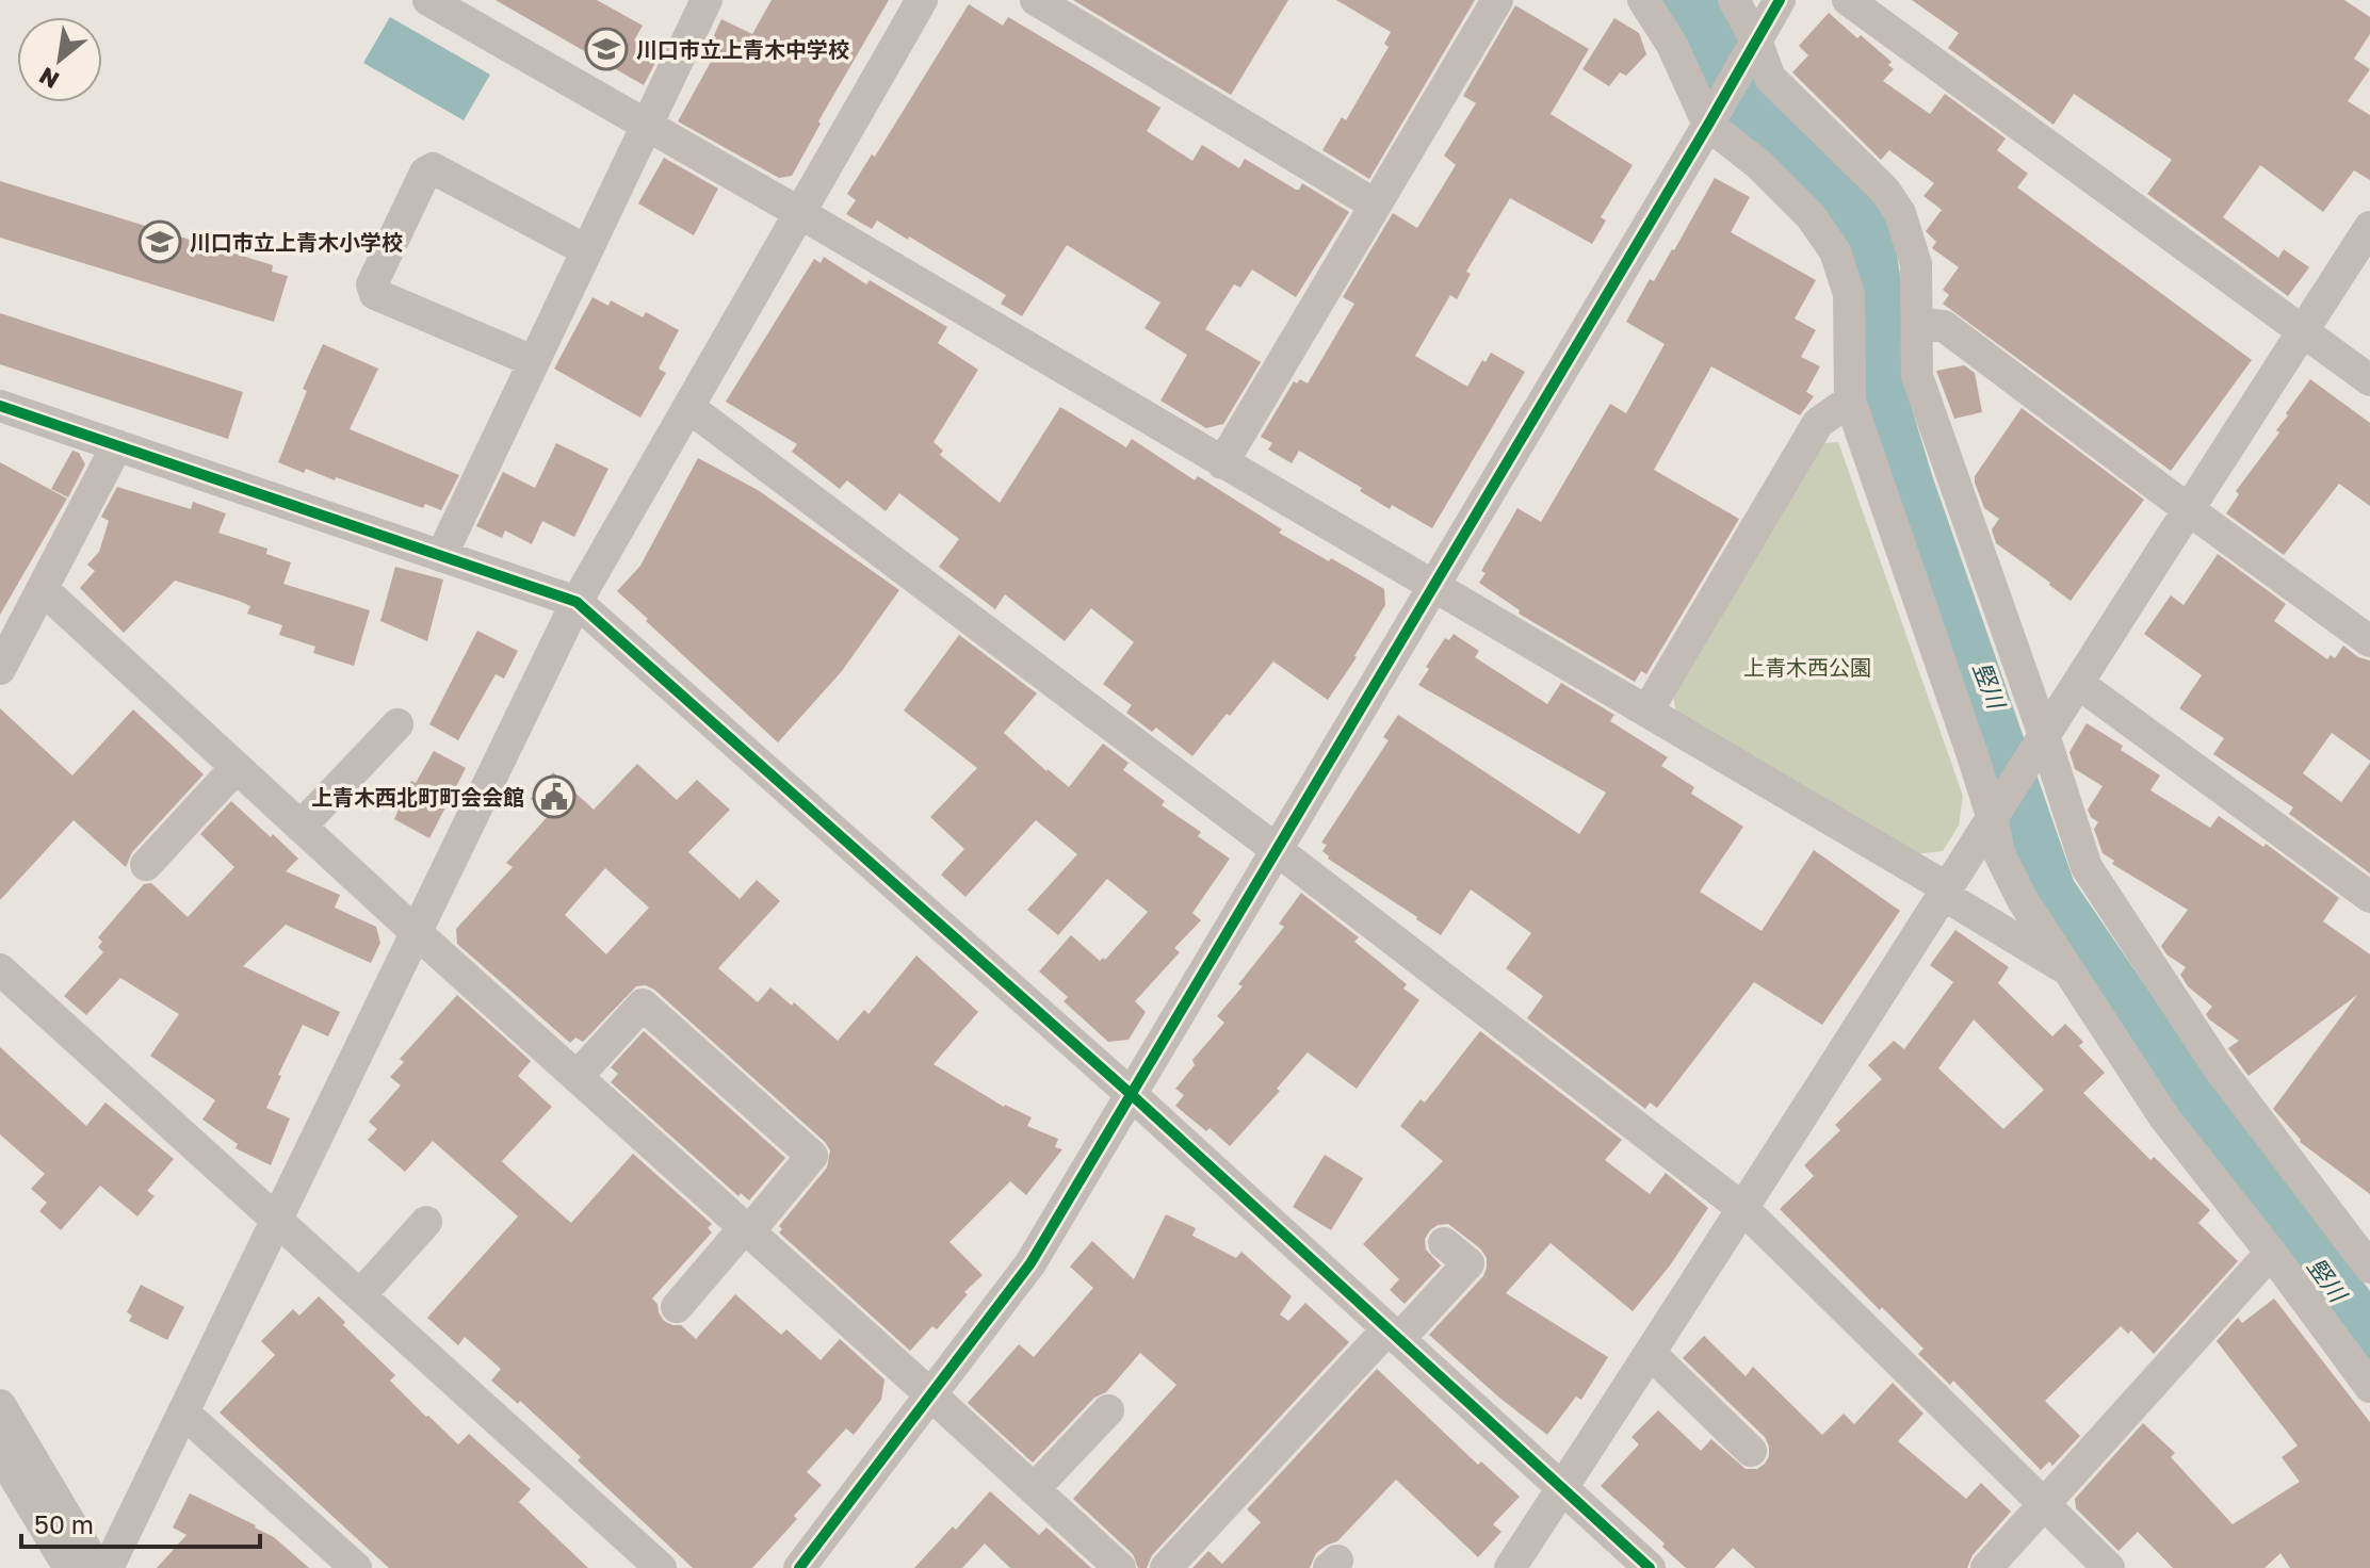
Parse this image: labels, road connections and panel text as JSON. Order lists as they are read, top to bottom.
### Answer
{
  "water": ["竪川"],
  "parks": ["上青木西公園"],
  "places": {
    "school or university": ["川口市立上青木中学校", "川口市立上青木小学校"],
    "public building": ["上青木西北町町会会館"]
  },
  "scale_bar": "50 m",
  "north": "bottom left"
}
